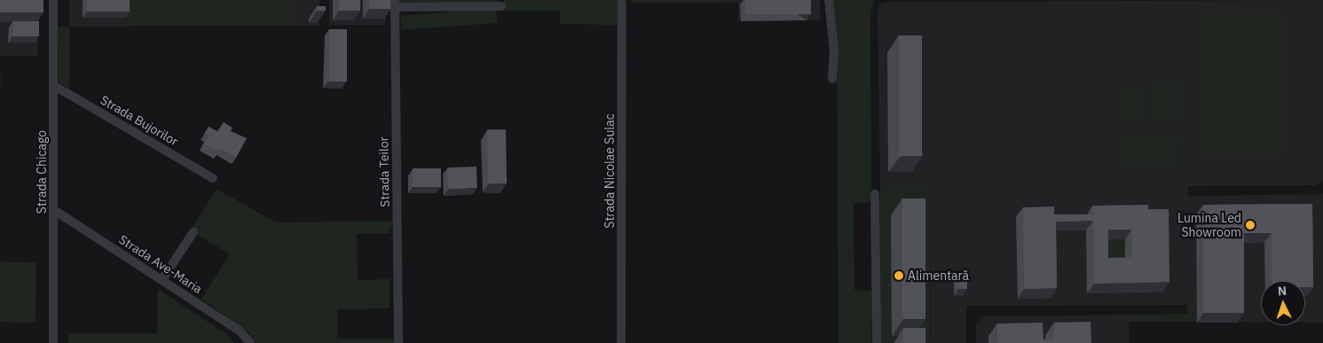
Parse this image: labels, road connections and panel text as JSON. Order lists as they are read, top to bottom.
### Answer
{
  "streets": {
    "street": [
      "Strada Bujorilor",
      "Strada Nicolae Sulac",
      "Strada Chicago",
      "Strada Teilor",
      "Strada Ave-Maria"
    ]
  },
  "crossings": [
    ["Strada Bujorilor", "Strada Chicago"],
    ["Strada Chicago", "Strada Ave-Maria"]
  ],
  "places": ["Lumina Led Showroom", "Alimentară"],
  "north": "top"
}
